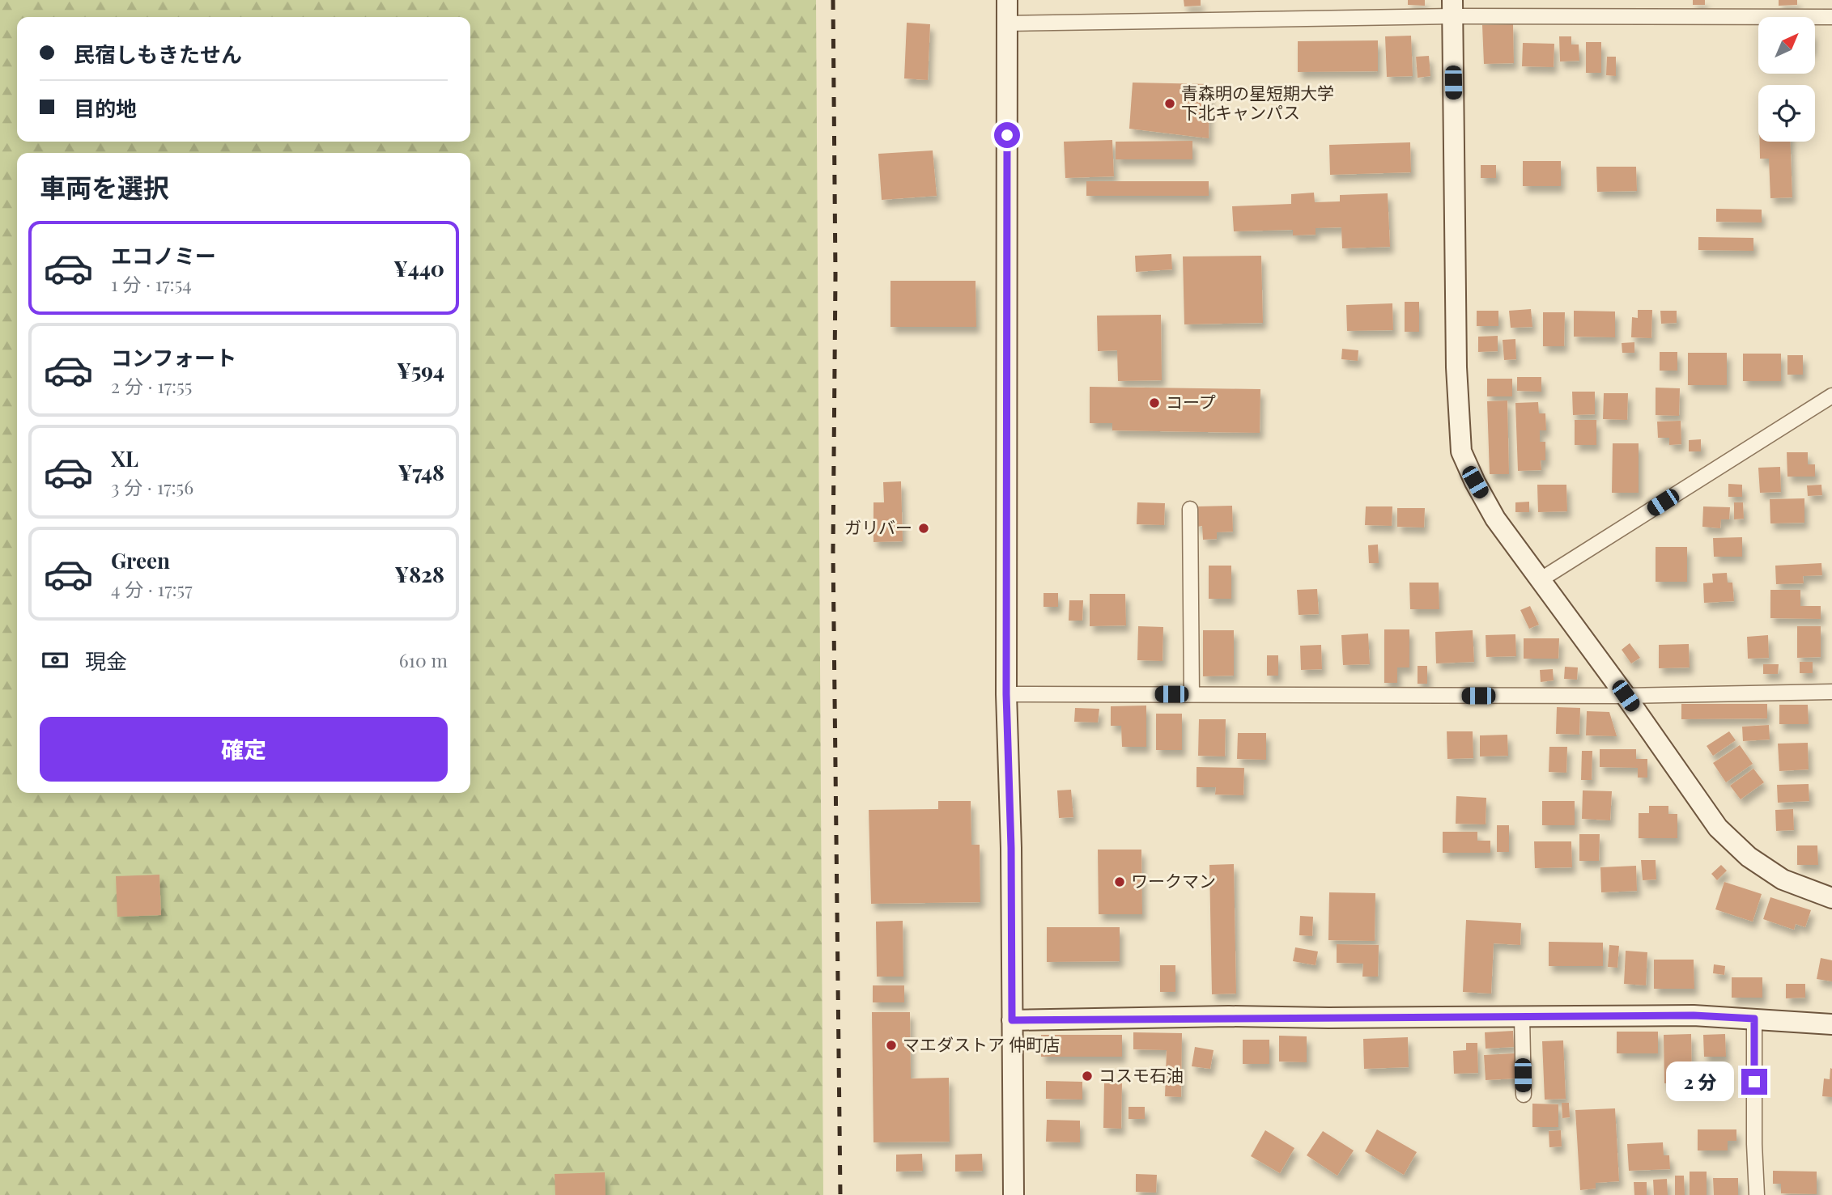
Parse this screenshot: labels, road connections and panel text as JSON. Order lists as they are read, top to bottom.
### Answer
{
  "places": [
    "青森明の星短期大学 下北キャンパス",
    "コープ",
    "ガリバー",
    "ワークマン",
    "マエダストア 仲町店",
    "コスモ石油"
  ],
  "north": "top right",
  "page": {
    "banner": ["民宿しもきたせん", "目的地"],
    "heading": "車両を選択",
    "list": [
      {
        "name": "エコノミー",
        "note": "1 分 · 17:54",
        "value": "¥440"
      },
      {
        "name": "コンフォート",
        "note": "2 分 · 17:55",
        "value": "¥594"
      },
      {
        "name": "XL",
        "note": "3 分 · 17:56",
        "value": "¥748"
      },
      {
        "name": "Green",
        "note": "4 分 · 17:57",
        "value": "¥828"
      }
    ],
    "pay": ["現金", "610 m"],
    "buttons": "確定",
    "bubble": "2 分"
  }
}
